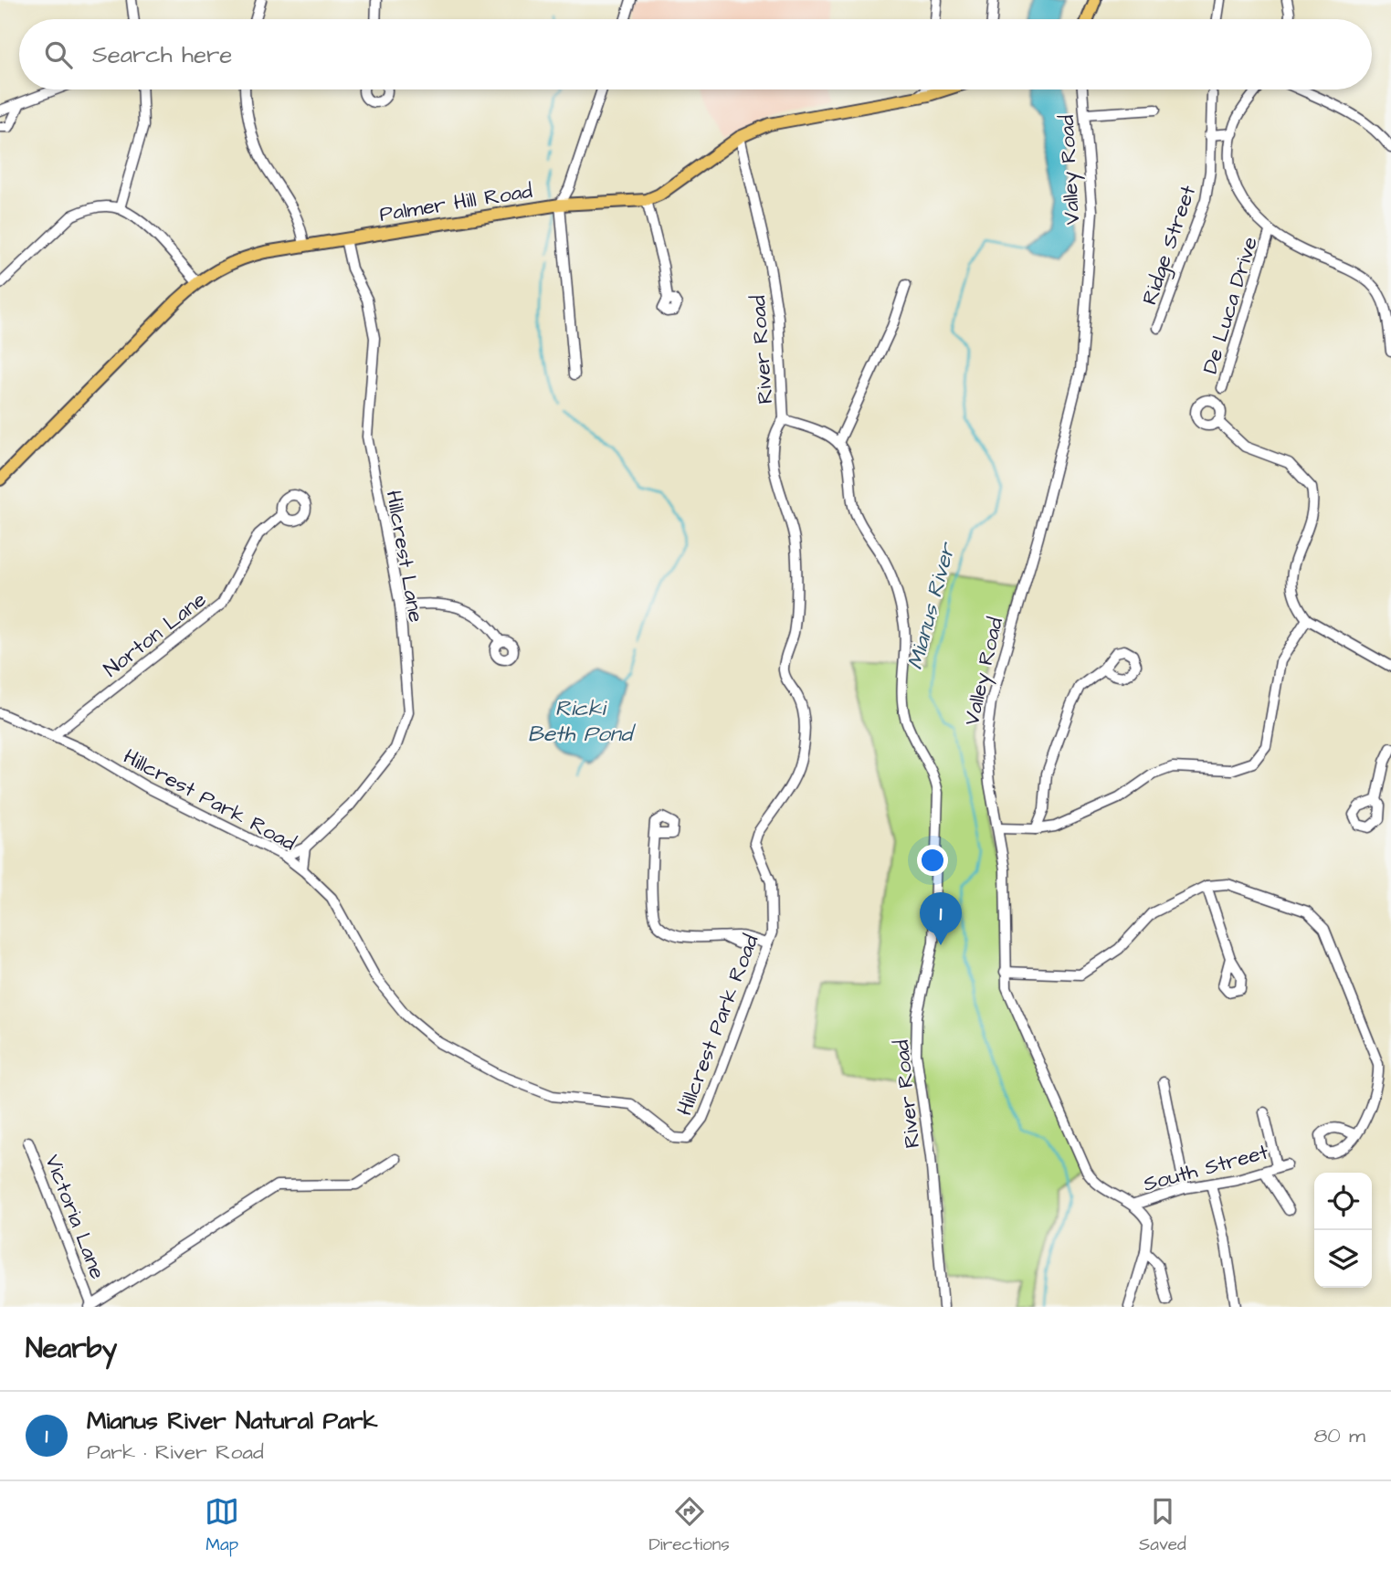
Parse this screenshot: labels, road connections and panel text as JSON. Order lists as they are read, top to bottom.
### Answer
{
  "streets": {
    "main road": ["Palmer Hill Road"],
    "street": [
      "Valley Road",
      "Ridge Street",
      "De Luca Drive",
      "River Road",
      "Hillcrest Lane",
      "Norton Lane",
      "Hillcrest Park Road",
      "South Street",
      "Victoria Lane"
    ]
  },
  "crossings": [
    ["Valley Road", "South Street"],
    ["Palmer Hill Road", "River Road"],
    ["Palmer Hill Road", "Hillcrest Lane"],
    ["River Road", "Hillcrest Park Road"],
    ["Hillcrest Lane", "Hillcrest Park Road"],
    ["Norton Lane", "Hillcrest Park Road"]
  ],
  "water": ["Mianus River", "Ricki Beth Pond"],
  "page": {
    "search": "Search here",
    "pins": "1",
    "heading": "Nearby",
    "list": [
      {
        "mark": "1",
        "name": "Mianus River Natural Park",
        "note": "Park · River Road",
        "value": "80 m"
      }
    ],
    "nav": ["Map", "Directions", "Saved"]
  }
}
